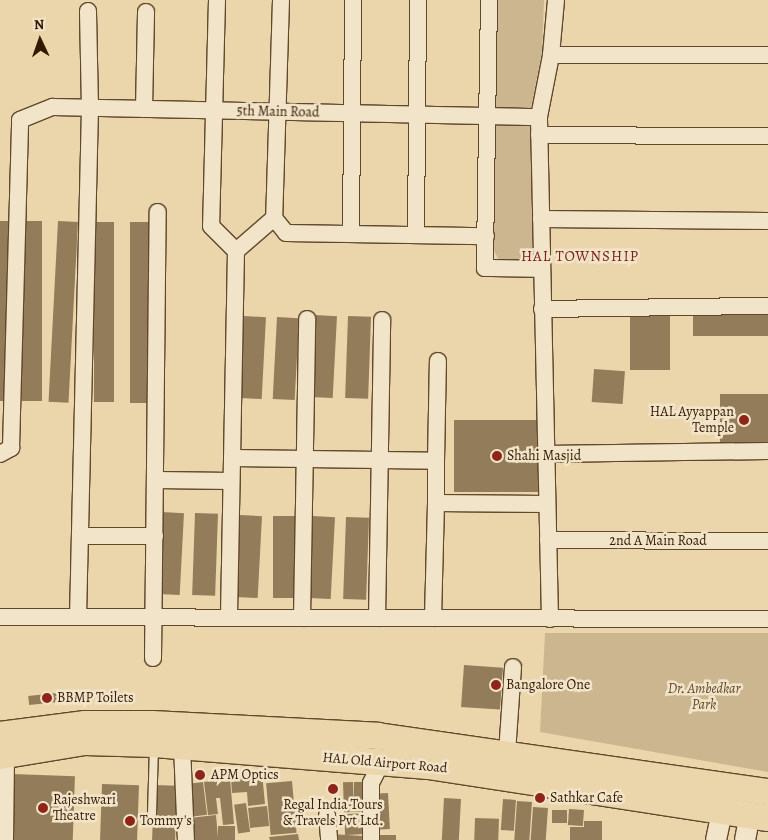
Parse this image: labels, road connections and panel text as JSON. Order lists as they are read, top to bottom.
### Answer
{
  "streets": {
    "main road": ["HAL Old Airport Road"],
    "street": ["5th Main Road", "2nd A Main Road"]
  },
  "districts": ["HAL TOWNSHIP"],
  "parks": ["Dr. Ambedkar Park"],
  "places": [
    "HAL Ayyappan Temple",
    "Shahi Masjid",
    "Bangalore One",
    "BBMP Toilets",
    "APM Optics",
    "Regal India Tours & Travels Pvt Ltd.",
    "Sathkar Cafe",
    "Rajeshwari Theatre",
    "Tommy's"
  ],
  "north": "top"
}
